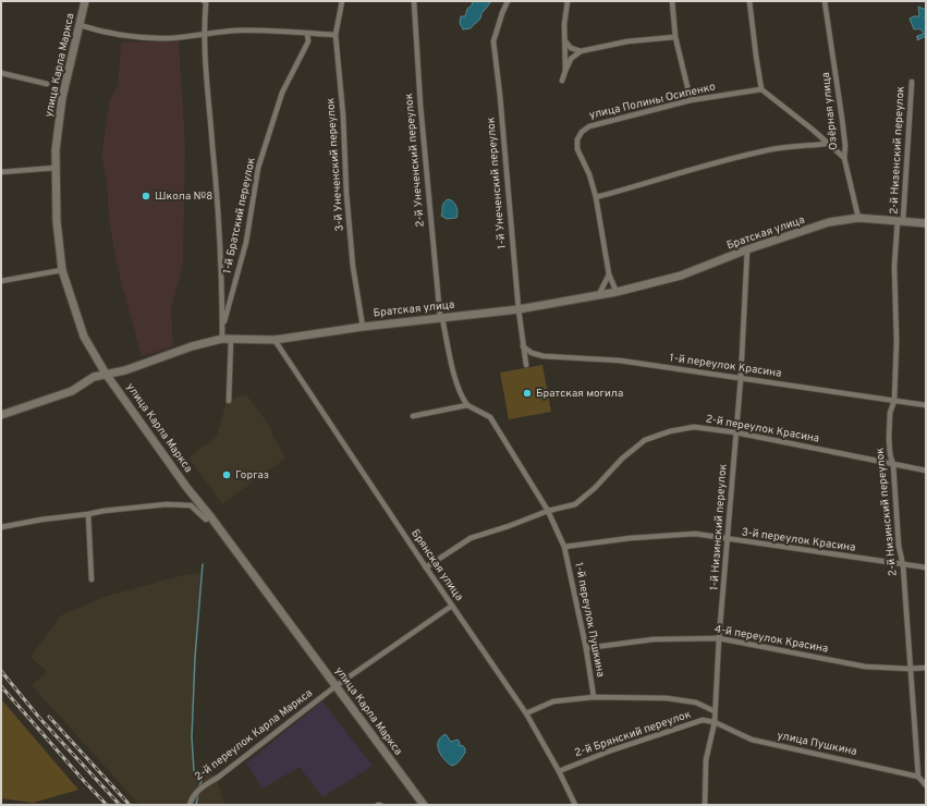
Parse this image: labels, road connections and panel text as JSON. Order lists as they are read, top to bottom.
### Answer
{
  "streets": {
    "street": [
      "улица Карла Маркса",
      "улица Полины Осипенко",
      "Озёрная улица",
      "2-й Низенский переулок",
      "2-й Унеченский переулок",
      "3-й Унеченский переулок",
      "1-й Унеченский переулок",
      "1-й Братский переулок",
      "Братская улица",
      "1-й переулок Красина",
      "2-й переулок Красина",
      "2-й Низинский переулок",
      "1-й Низинский переулок",
      "3-й переулок Красина",
      "Брянская улица",
      "1-й переулок Пушкина",
      "4-й переулок Красина",
      "2-й Брянский переулок",
      "2-й переулок Карла Маркса",
      "улица Пушкина"
    ]
  },
  "crossings": [
    ["улица Карла Маркса", "Братская улица"],
    ["улица Карла Маркса", "2-й переулок Карла Маркса"],
    ["Озёрная улица", "Братская улица"],
    ["2-й Низенский переулок", "Братская улица"],
    ["2-й Низенский переулок", "2-й Низинский переулок"],
    ["2-й Унеченский переулок", "Братская улица"],
    ["2-й Унеченский переулок", "1-й переулок Пушкина"],
    ["3-й Унеченский переулок", "Братская улица"],
    ["1-й Унеченский переулок", "Братская улица"],
    ["1-й Унеченский переулок", "1-й переулок Красина"],
    ["1-й Братский переулок", "Братская улица"],
    ["Братская улица", "2-й Низинский переулок"],
    ["Братская улица", "1-й Низинский переулок"],
    ["Братская улица", "Брянская улица"],
    ["1-й переулок Красина", "2-й Низинский переулок"],
    ["1-й переулок Красина", "1-й Низинский переулок"],
    ["2-й переулок Красина", "2-й Низинский переулок"],
    ["2-й переулок Красина", "1-й Низинский переулок"],
    ["2-й переулок Красина", "Брянская улица"],
    ["2-й переулок Красина", "1-й переулок Пушкина"],
    ["2-й Низинский переулок", "3-й переулок Красина"],
    ["2-й Низинский переулок", "4-й переулок Красина"],
    ["2-й Низинский переулок", "улица Пушкина"],
    ["1-й Низинский переулок", "3-й переулок Красина"],
    ["1-й Низинский переулок", "4-й переулок Красина"],
    ["1-й Низинский переулок", "2-й Брянский переулок"],
    ["1-й Низинский переулок", "улица Пушкина"],
    ["3-й переулок Красина", "1-й переулок Пушкина"],
    ["Брянская улица", "2-й Брянский переулок"],
    ["Брянская улица", "2-й переулок Карла Маркса"],
    ["1-й переулок Пушкина", "4-й переулок Красина"],
    ["2-й Брянский переулок", "улица Пушкина"]
  ],
  "places": ["Школа №8", "Братская могила", "Горгаз"]
}
